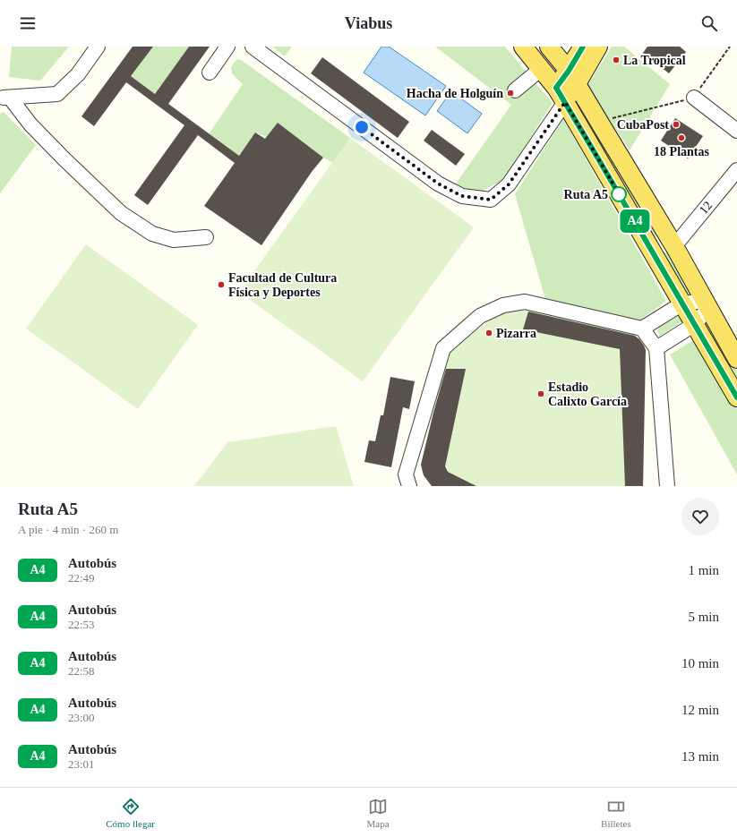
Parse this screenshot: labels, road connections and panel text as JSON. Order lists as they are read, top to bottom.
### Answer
{
  "streets": {
    "street": ["12"]
  },
  "places": [
    "La Tropical",
    "Hacha de Holguín",
    "CubaPost",
    "18 Plantas",
    "Ruta A5",
    "Facultad de Cultura Física y Deportes",
    "Pizarra",
    "Estadio Calixto García"
  ],
  "lines": ["bus line A4"],
  "page": {
    "header": "Viabus",
    "on_map": "A4",
    "heading": ["Ruta A5", "A pie · 4 min · 260 m"],
    "list": [
      {
        "mark": "A4",
        "name": "Autobús",
        "note": "22:49",
        "value": "1 min"
      },
      {
        "mark": "A4",
        "name": "Autobús",
        "note": "22:53",
        "value": "5 min"
      },
      {
        "mark": "A4",
        "name": "Autobús",
        "note": "22:58",
        "value": "10 min"
      },
      {
        "mark": "A4",
        "name": "Autobús",
        "note": "23:00",
        "value": "12 min"
      },
      {
        "mark": "A4",
        "name": "Autobús",
        "note": "23:01",
        "value": "13 min"
      }
    ],
    "tabs": ["Cómo llegar", "Mapa", "Billetes"]
  }
}
